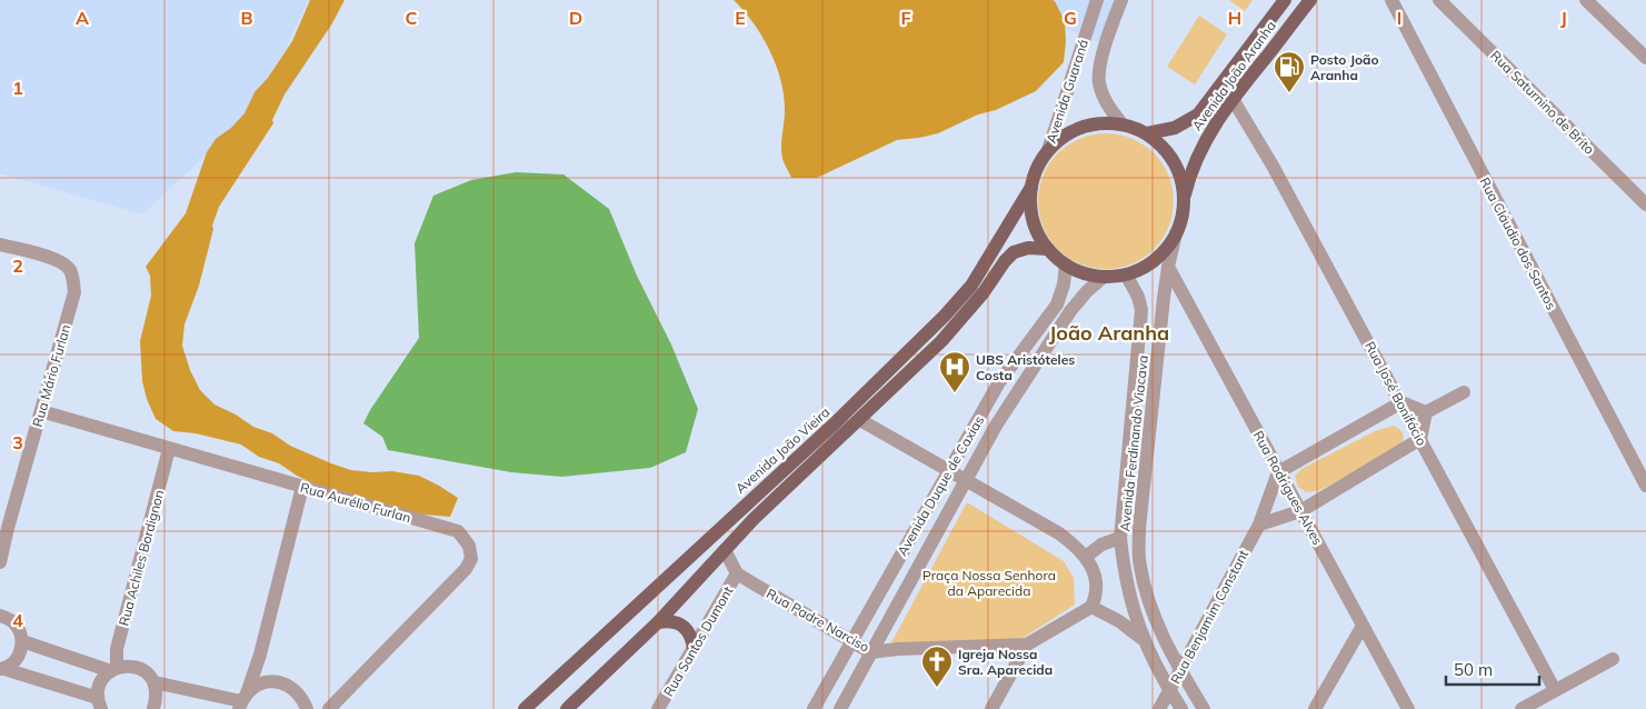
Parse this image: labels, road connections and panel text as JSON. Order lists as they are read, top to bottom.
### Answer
{
  "streets": {
    "main road": ["Avenida João Aranha", "Avenida João Vieira"],
    "street": [
      "Avenida Guaraná",
      "Rua Saturnino de Brito",
      "Rua Cláudio dos Santos",
      "Rua Mário Furlan",
      "Rua José Bonifácio",
      "Avenida Ferdinando Viacava",
      "Avenida Duque de Caxias",
      "Rua Rodrigues Alves",
      "Rua Aurélio Furlan",
      "Rua Achiles Bordignon",
      "Rua Benjamim Constant",
      "Rua Padre Narciso",
      "Rua Santos Dumont"
    ]
  },
  "crossings": [
    ["Avenida João Aranha", "Avenida Guaraná"],
    ["Avenida João Aranha", "Rua José Bonifácio"],
    ["Avenida João Aranha", "Avenida Ferdinando Viacava"],
    ["Avenida João Aranha", "Avenida João Vieira"],
    ["Avenida João Aranha", "Avenida Duque de Caxias"],
    ["Avenida Guaraná", "Avenida Ferdinando Viacava"],
    ["Avenida Guaraná", "Avenida João Vieira"],
    ["Avenida Guaraná", "Avenida Duque de Caxias"],
    ["Rua Mário Furlan", "Rua Aurélio Furlan"],
    ["Avenida Ferdinando Viacava", "Avenida João Vieira"],
    ["Avenida Ferdinando Viacava", "Avenida Duque de Caxias"],
    ["Avenida Ferdinando Viacava", "Rua Rodrigues Alves"],
    ["Avenida Ferdinando Viacava", "Rua Benjamim Constant"],
    ["Avenida João Vieira", "Avenida Duque de Caxias"],
    ["Avenida Duque de Caxias", "Rua Padre Narciso"],
    ["Rua Rodrigues Alves", "Rua Benjamim Constant"],
    ["Rua Aurélio Furlan", "Rua Achiles Bordignon"],
    ["Rua Padre Narciso", "Rua Santos Dumont"]
  ],
  "districts": ["João Aranha"],
  "parks": ["Praça Nossa Senhora da Aparecida"],
  "places": {
    "fuel station": ["Posto João Aranha"],
    "hospital": ["UBS Aristóteles Costa"],
    "church": ["Igreja Nossa Sra. Aparecida"]
  },
  "scale_bar": "50 m",
  "grid": {
    "columns": [
      "A",
      "B",
      "C",
      "D",
      "E",
      "F",
      "G",
      "H",
      "I",
      "J"
    ],
    "rows": [
      "1",
      "2",
      "3",
      "4"
    ]
  }
}
